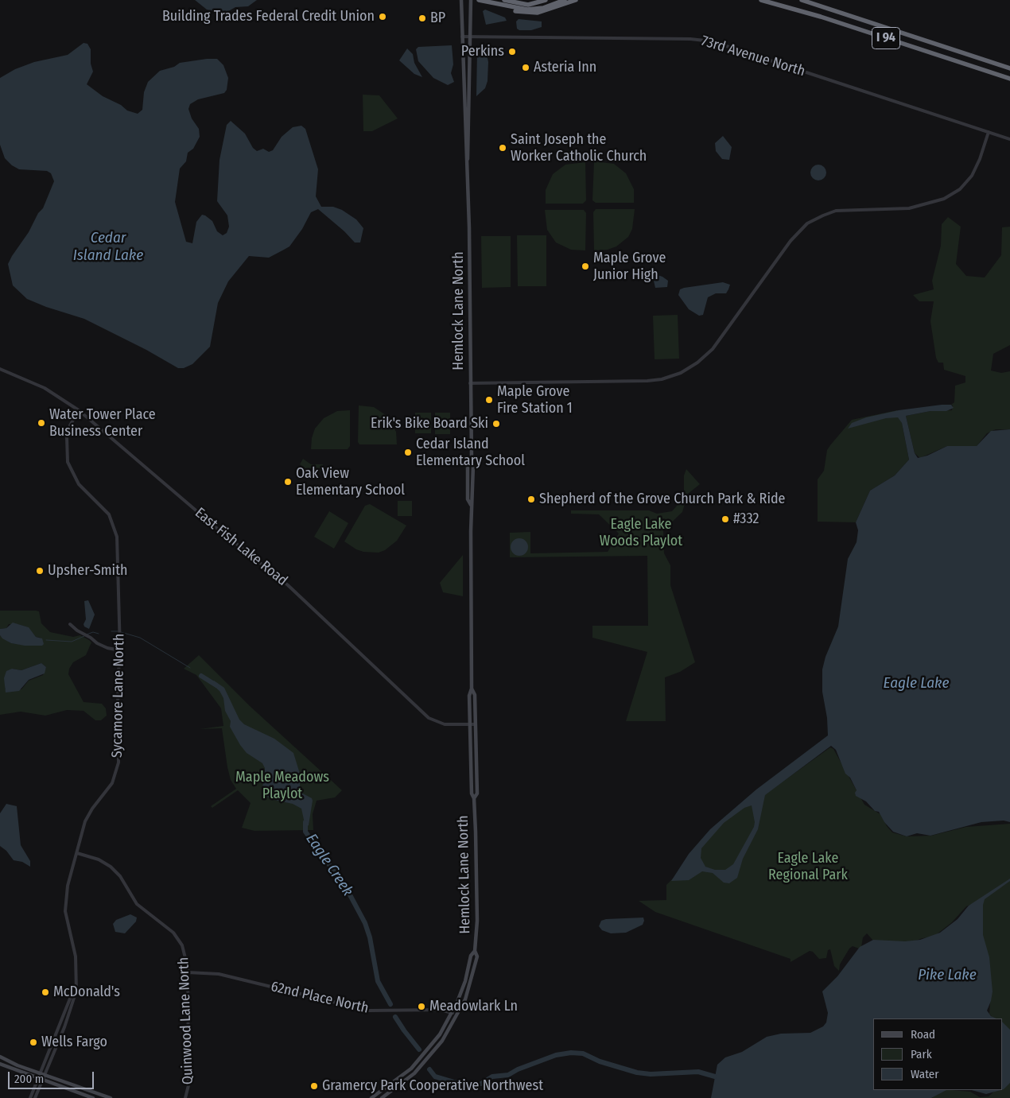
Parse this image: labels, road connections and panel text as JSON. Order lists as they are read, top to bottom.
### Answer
{
  "streets": {
    "highway": ["I 94"],
    "main road": ["Hemlock Lane North"],
    "street": [
      "73rd Avenue North",
      "East Fish Lake Road",
      "Sycamore Lane North",
      "62nd Place North",
      "Quinwood Lane North"
    ]
  },
  "crossings": [
    ["73rd Avenue North", "Hemlock Lane North"],
    ["Hemlock Lane North", "East Fish Lake Road"],
    ["Hemlock Lane North", "62nd Place North"],
    ["East Fish Lake Road", "Sycamore Lane North"],
    ["Sycamore Lane North", "Quinwood Lane North"],
    ["62nd Place North", "Quinwood Lane North"]
  ],
  "water": [
    "Cedar Island Lake",
    "Eagle Lake",
    "Eagle Creek",
    "Pike Lake"
  ],
  "parks": ["Eagle Lake Woods Playlot", "Maple Meadows Playlot", "Eagle Lake Regional Park"],
  "places": [
    "Building Trades Federal Credit Union",
    "BP",
    "Perkins",
    "Asteria Inn",
    "Saint Joseph the Worker Catholic Church",
    "Maple Grove Junior High",
    "Maple Grove Fire Station 1",
    "Water Tower Place Business Center",
    "Erik's Bike Board Ski",
    "Cedar Island Elementary School",
    "Oak View Elementary School",
    "Shepherd of the Grove Church Park & Ride",
    "#332",
    "Upsher-Smith",
    "McDonald's",
    "Meadowlark Ln",
    "Wells Fargo",
    "Gramercy Park Cooperative Northwest"
  ],
  "legend": ["Road", "Park", "Water"],
  "scale_bar": "200 m"
}
